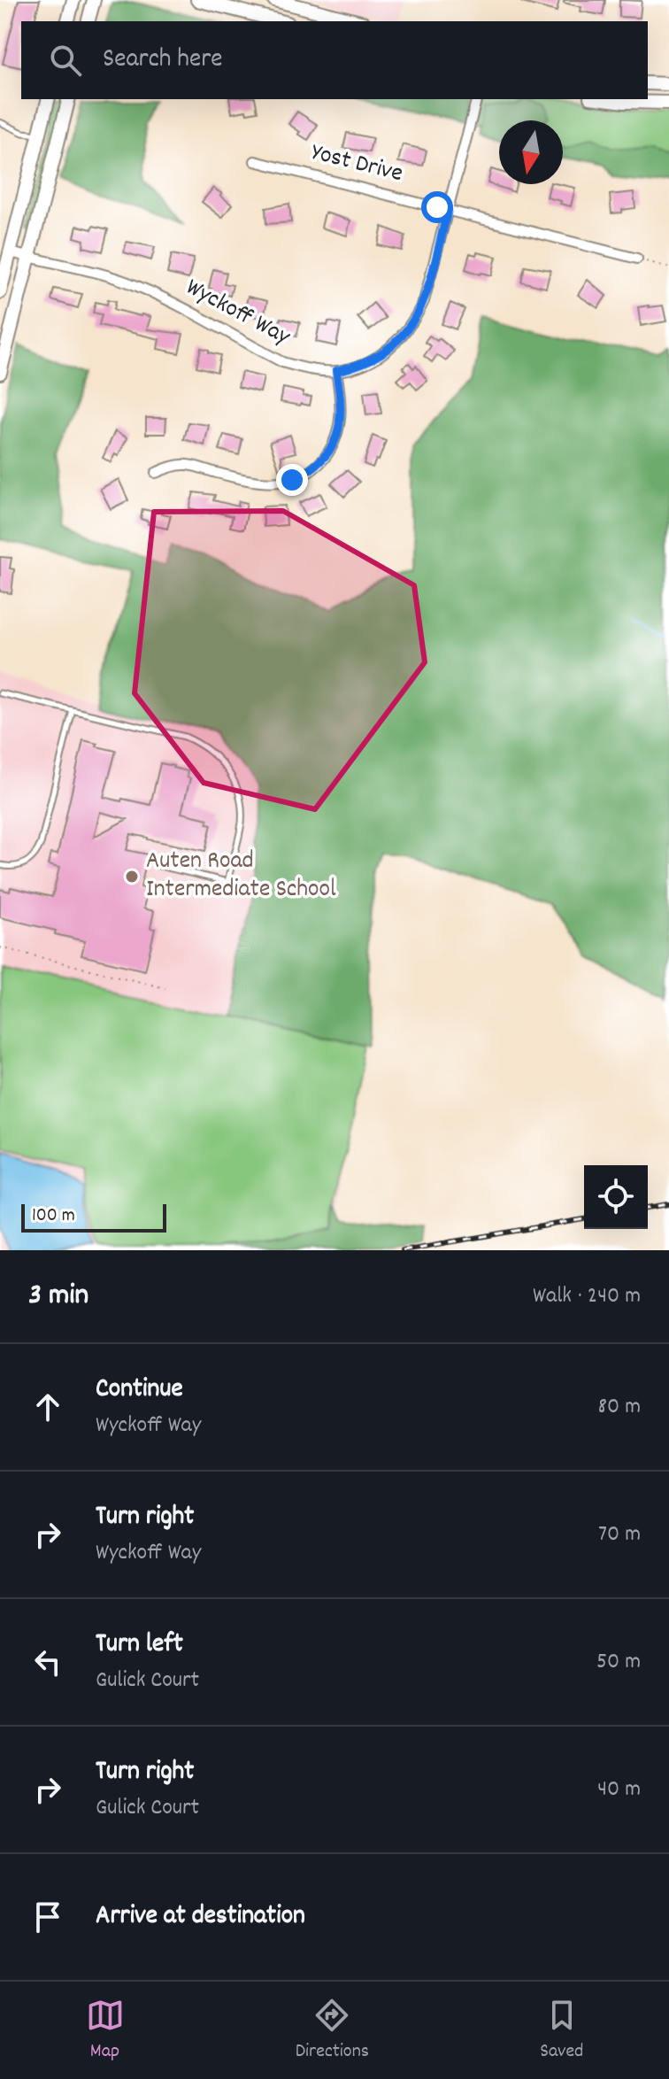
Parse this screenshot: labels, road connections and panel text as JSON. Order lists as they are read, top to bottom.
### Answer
{
  "streets": {
    "street": ["Yost Drive", "Wyckoff Way"]
  },
  "crossings": [
    ["Yost Drive", "Wyckoff Way"]
  ],
  "places": ["Auten Road Intermediate School"],
  "scale_bar": "100 m",
  "north": "bottom",
  "page": {
    "search": "Search here",
    "scale": "100 m",
    "heading": ["3 min", "Walk · 240 m"],
    "list": [
      ["Continue", "Wyckoff Way", "80 m"],
      ["Turn right", "Wyckoff Way", "70 m"],
      ["Turn left", "Gulick Court", "50 m"],
      ["Turn right", "Gulick Court", "40 m"],
      "Arrive at destination"
    ],
    "nav": ["Map", "Directions", "Saved"]
  }
}
